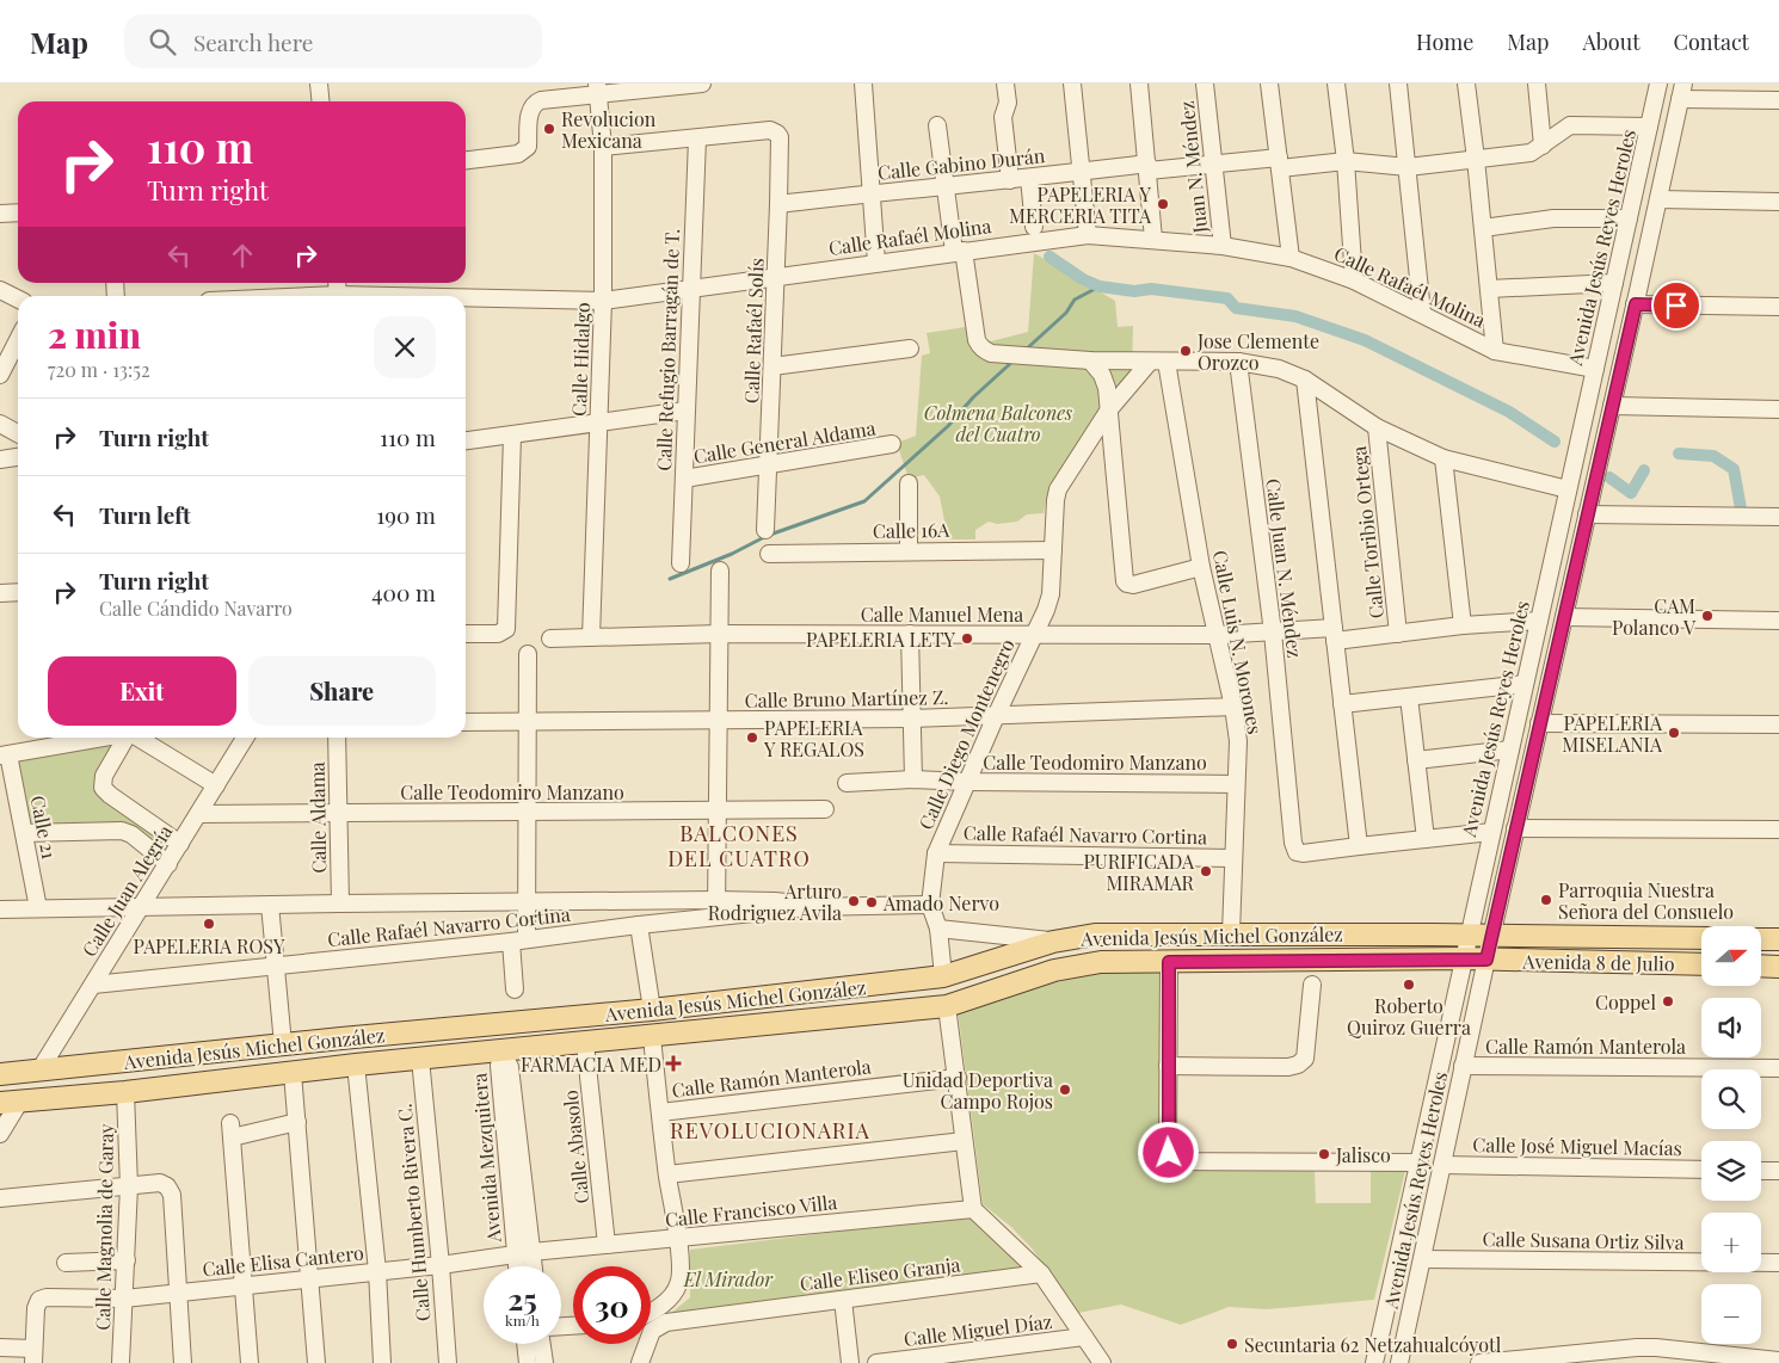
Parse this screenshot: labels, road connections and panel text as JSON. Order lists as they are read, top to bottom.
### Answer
{
  "streets": {
    "main road": ["Avenida Jesús Michel González", "Avenida 8 de Julio"],
    "street": [
      "Calle Gabino Durán",
      "Juan N. Méndez",
      "Calle Rafaél Molina",
      "Avenida Jesús Reyes Heroles",
      "Calle Rafaél Solís",
      "Calle Refugio Barragán de T.",
      "Calle Hidalgo",
      "Calle General Aldama",
      "Calle 16A",
      "Calle Toribio Ortega",
      "Calle Juan N. Méndez",
      "Calle Manuel Mena",
      "Calle Luis N. Morones",
      "Calle Bruno Martínez Z.",
      "Calle Diego Montenegro",
      "Calle Teodomiro Manzano",
      "Calle Aldama",
      "Calle 21",
      "Calle Rafaél Navarro Cortina",
      "Calle Juan Alegría",
      "Calle Ramón Manterola",
      "Calle José Miguel Macías",
      "Calle Abasolo",
      "Avenida Mezquitera",
      "Calle Francisco Villa",
      "Calle Humberto Rivera C.",
      "Calle Magnolia de Garay",
      "Calle Susana Ortiz Silva",
      "Calle Elisa Cantero",
      "Calle Eliseo Granja",
      "Calle Miguel Díaz"
    ]
  },
  "crossings": [
    ["Calle Gabino Durán", "Juan N. Méndez"],
    ["Calle Gabino Durán", "Avenida Jesús Reyes Heroles"],
    ["Calle Gabino Durán", "Calle Rafaél Solís"],
    ["Juan N. Méndez", "Calle Rafaél Molina"],
    ["Calle Rafaél Molina", "Avenida Jesús Reyes Heroles"],
    ["Calle Rafaél Molina", "Calle Rafaél Solís"],
    ["Calle Rafaél Molina", "Calle Refugio Barragán de T."],
    ["Calle Rafaél Molina", "Calle Hidalgo"],
    ["Avenida Jesús Reyes Heroles", "Calle Manuel Mena"],
    ["Avenida Jesús Reyes Heroles", "Avenida Jesús Michel González"],
    ["Avenida Jesús Reyes Heroles", "Avenida 8 de Julio"],
    ["Avenida Jesús Reyes Heroles", "Calle Ramón Manterola"],
    ["Avenida Jesús Reyes Heroles", "Calle José Miguel Macías"],
    ["Avenida Jesús Reyes Heroles", "Calle Susana Ortiz Silva"],
    ["Calle Rafaél Solís", "Calle Refugio Barragán de T."],
    ["Calle Rafaél Solís", "Calle General Aldama"],
    ["Calle Refugio Barragán de T.", "Calle General Aldama"],
    ["Calle Hidalgo", "Calle Manuel Mena"],
    ["Calle 16A", "Calle Diego Montenegro"],
    ["Calle Toribio Ortega", "Calle Manuel Mena"],
    ["Calle Juan N. Méndez", "Calle Manuel Mena"],
    ["Calle Manuel Mena", "Calle Luis N. Morones"],
    ["Calle Manuel Mena", "Calle Diego Montenegro"],
    ["Calle Luis N. Morones", "Calle Bruno Martínez Z."],
    ["Calle Luis N. Morones", "Calle Diego Montenegro"],
    ["Calle Luis N. Morones", "Calle Teodomiro Manzano"],
    ["Calle Luis N. Morones", "Calle Rafaél Navarro Cortina"],
    ["Calle Luis N. Morones", "Avenida Jesús Michel González"],
    ["Calle Bruno Martínez Z.", "Calle Diego Montenegro"],
    ["Calle Diego Montenegro", "Calle Teodomiro Manzano"],
    ["Calle Diego Montenegro", "Calle Rafaél Navarro Cortina"],
    ["Calle Diego Montenegro", "Avenida Jesús Michel González"],
    ["Calle Teodomiro Manzano", "Calle Aldama"],
    ["Calle Teodomiro Manzano", "Calle Juan Alegría"],
    ["Calle Aldama", "Calle Rafaél Navarro Cortina"],
    ["Calle 21", "Calle Rafaél Navarro Cortina"],
    ["Calle Rafaél Navarro Cortina", "Calle Juan Alegría"],
    ["Calle Juan Alegría", "Avenida Jesús Michel González"],
    ["Avenida Jesús Michel González", "Avenida 8 de Julio"],
    ["Avenida Jesús Michel González", "Calle Abasolo"],
    ["Avenida Jesús Michel González", "Avenida Mezquitera"],
    ["Avenida Jesús Michel González", "Calle Humberto Rivera C."],
    ["Avenida Jesús Michel González", "Calle Magnolia de Garay"],
    ["Calle Abasolo", "Calle Francisco Villa"],
    ["Avenida Mezquitera", "Calle Francisco Villa"],
    ["Avenida Mezquitera", "Calle Elisa Cantero"],
    ["Calle Francisco Villa", "Calle Elisa Cantero"],
    ["Calle Humberto Rivera C.", "Calle Elisa Cantero"],
    ["Calle Magnolia de Garay", "Calle Elisa Cantero"]
  ],
  "districts": ["BALCONES DEL CUATRO", "REVOLUCIONARIA"],
  "parks": ["Colmena Balcones del Cuatro", "El Mirador"],
  "places": {
    "other": [
      "Revolucion Mexicana",
      "PAPELERIA Y MERCERIA TITA",
      "Jose Clemente Orozco",
      "CAM Polanco V",
      "PAPELERIA LETY",
      "PAPELERIA MISELANIA",
      "PAPELERIA Y REGALOS",
      "PURIFICADA MIRAMAR",
      "Parroquia Nuestra Señora del Consuelo",
      "Arturo Rodriguez Avila",
      "Amado Nervo",
      "PAPELERIA ROSY",
      "Roberto Quiroz Guerra",
      "Coppel",
      "Unidad Deportiva Campo Rojos",
      "Jalisco",
      "Secuntaria 62 Netzahualcóyotl"
    ],
    "health": ["FARMACIA MED"]
  },
  "north": "right",
  "page": {
    "header": "Map",
    "search": "Search here",
    "nav": [
      "Home",
      "Map",
      "About",
      "Contact"
    ],
    "turn": ["110 m", "Turn right"],
    "heading": ["2 min", "720 m · 13:52"],
    "list": [
      {
        "name": "Turn right",
        "value": "110 m"
      },
      {
        "name": "Turn left",
        "value": "190 m"
      },
      {
        "name": "Turn right",
        "note": "Calle Cándido Navarro",
        "value": "400 m"
      }
    ],
    "buttons": ["Exit", "Share"],
    "map_buttons": ["+", "−"],
    "speed": "25 km/h",
    "limit": "30"
  }
}
